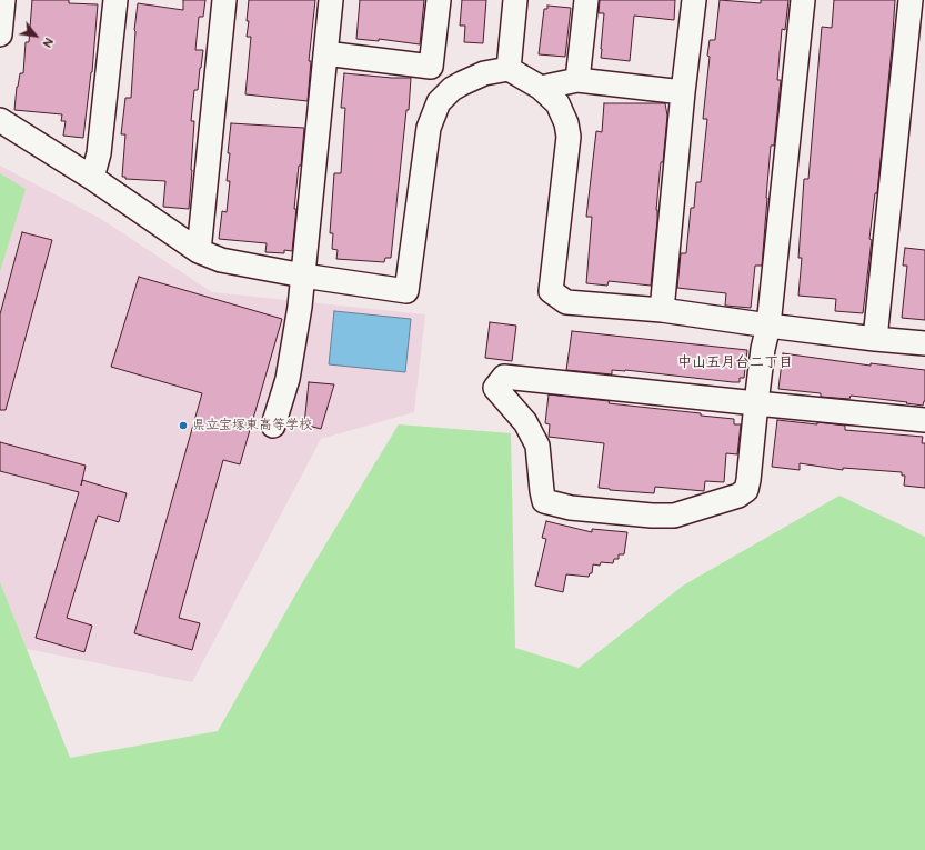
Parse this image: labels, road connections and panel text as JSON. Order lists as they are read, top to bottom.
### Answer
{
  "districts": ["中山五月台二丁目"],
  "places": ["県立宝塚東高等学校"],
  "north": "bottom right"
}
